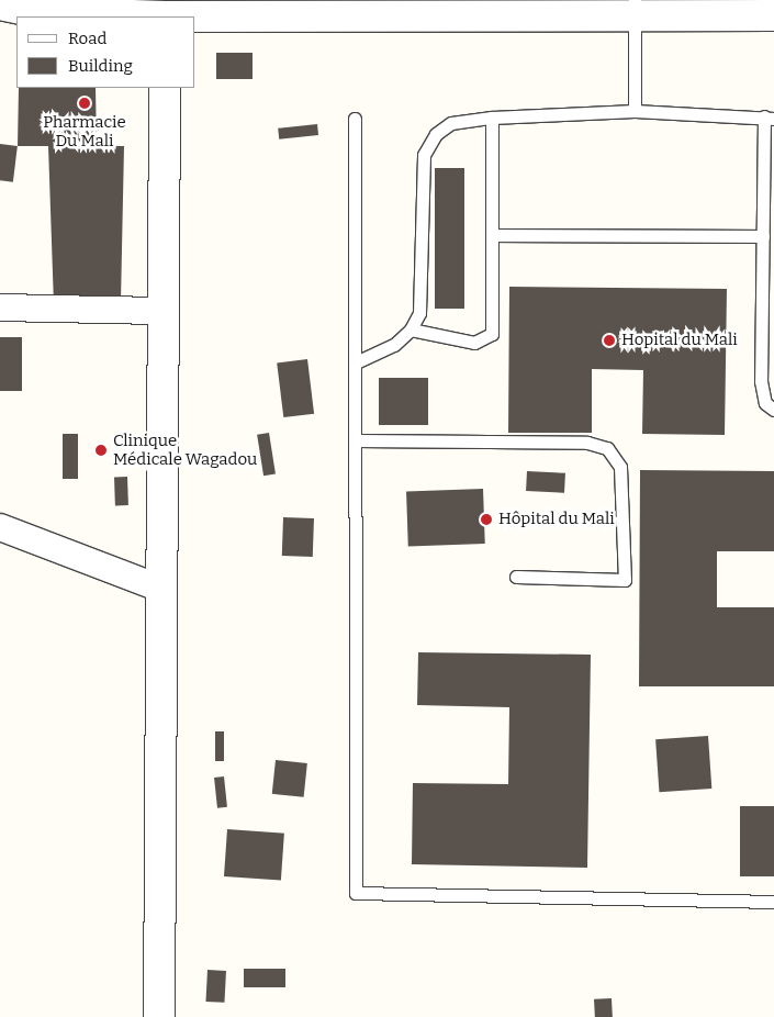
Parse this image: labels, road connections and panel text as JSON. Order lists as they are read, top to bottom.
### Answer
{
  "places": [
    "Pharmacie Du Mali",
    "Hopital du Mali",
    "Clinique Médicale Wagadou",
    "Hôpital du Mali"
  ],
  "legend": ["Road", "Building"]
}
